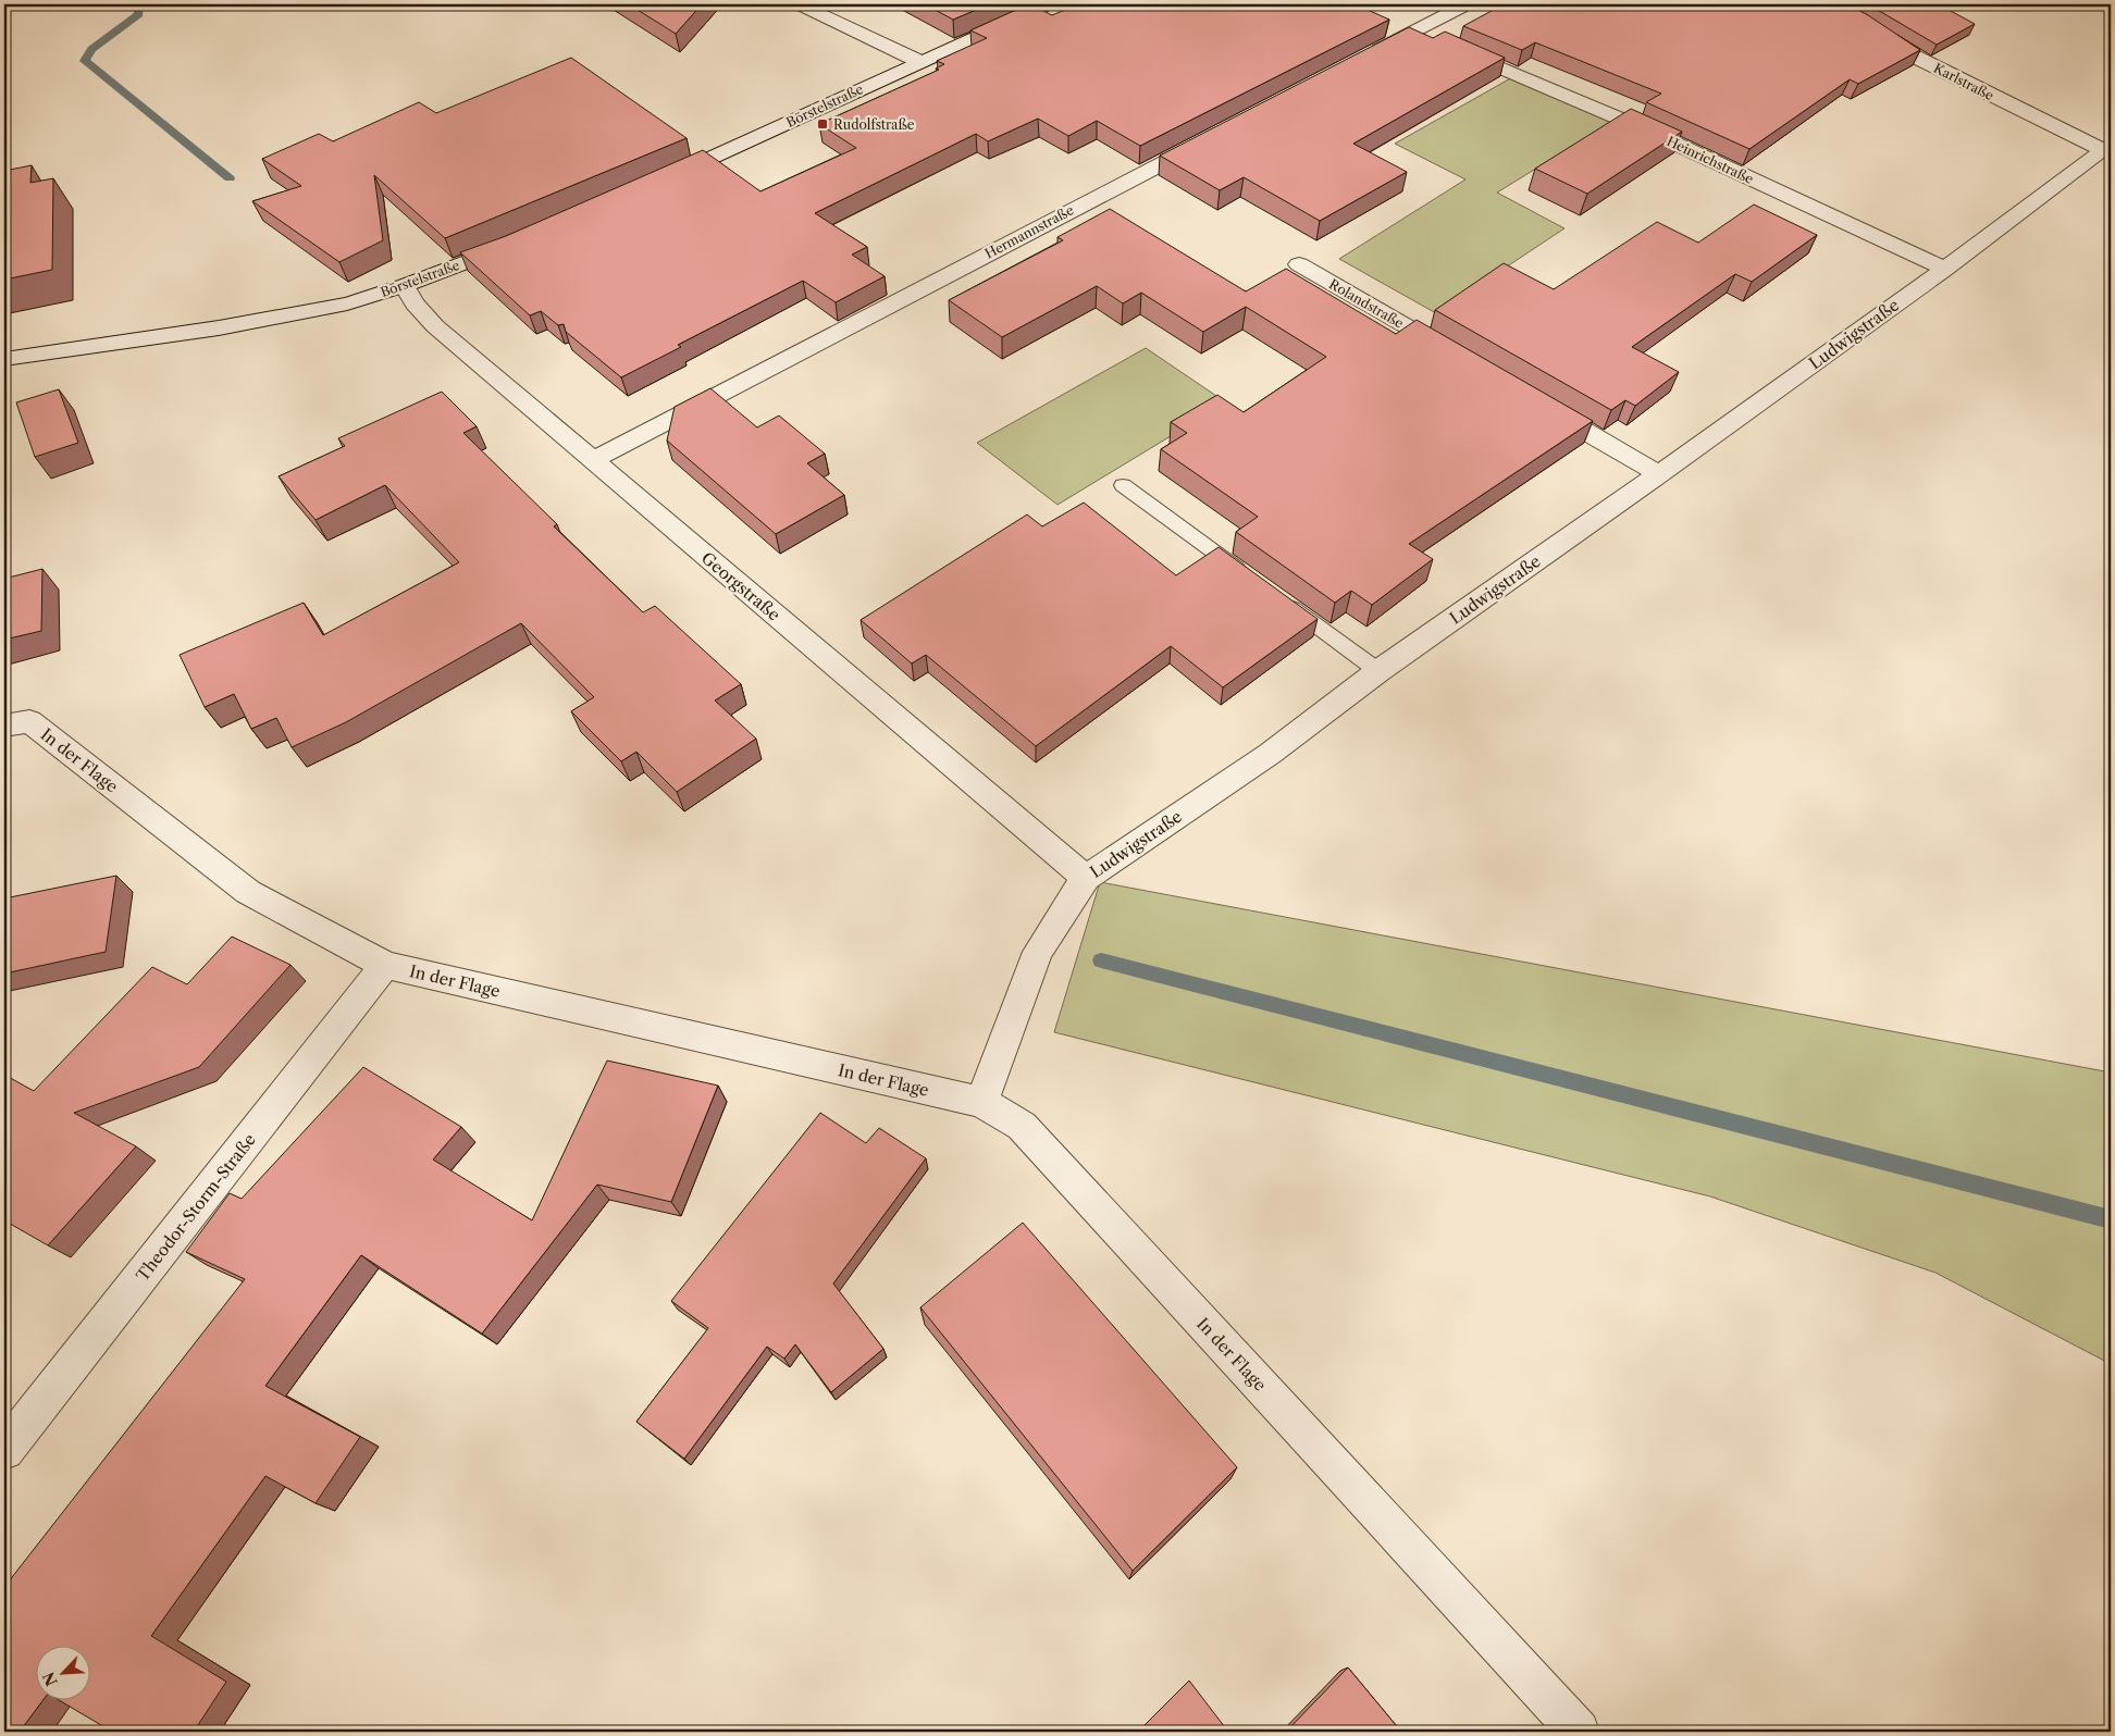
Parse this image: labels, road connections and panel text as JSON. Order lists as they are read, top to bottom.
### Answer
{
  "streets": {
    "street": [
      "Karlstraße",
      "Börstelstraße",
      "Heinrichstraße",
      "Hermannstraße",
      "Rolandstraße",
      "Ludwigstraße",
      "Georgstraße",
      "In der Flage",
      "Theodor-Storm-Straße"
    ]
  },
  "crossings": [
    ["Karlstraße", "Ludwigstraße"],
    ["Börstelstraße", "Georgstraße"],
    ["Heinrichstraße", "Ludwigstraße"],
    ["Hermannstraße", "Georgstraße"],
    ["Ludwigstraße", "Georgstraße"],
    ["Ludwigstraße", "In der Flage"],
    ["In der Flage", "Theodor-Storm-Straße"]
  ],
  "places": {
    "transit": ["Rudolfstraße"]
  },
  "north": "bottom left"
}
